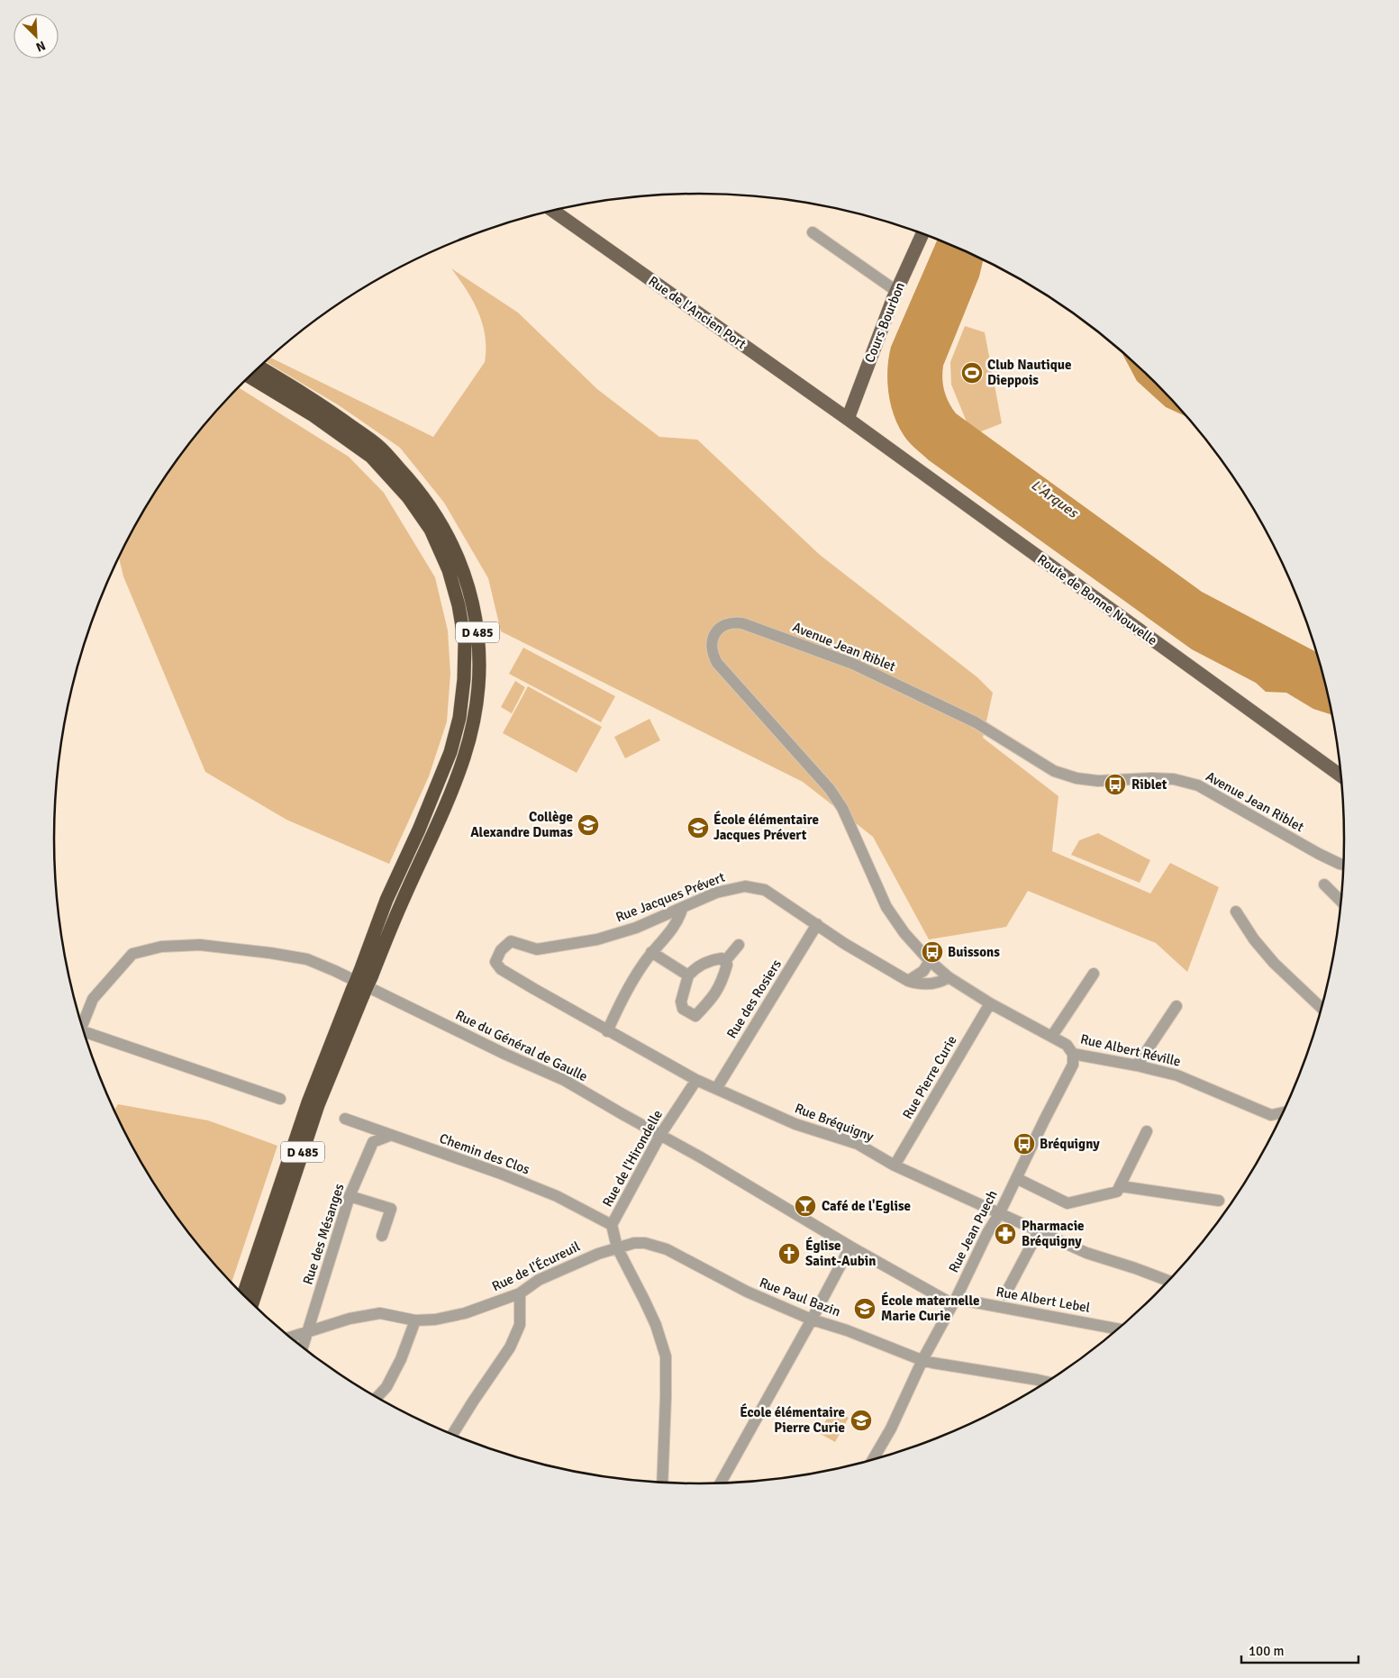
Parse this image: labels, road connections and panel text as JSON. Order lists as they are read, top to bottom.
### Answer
{
  "streets": {
    "highway": ["D 485"],
    "main road": ["Rue de l'Ancien Port", "Cours Bourbon", "Route de Bonne Nouvelle"],
    "street": [
      "Avenue Jean Riblet",
      "Rue Jacques Prévert",
      "Rue des Rosiers",
      "Rue du Général de Gaulle",
      "Rue Albert Réville",
      "Rue Pierre Curie",
      "Rue Bréquigny",
      "Chemin des Clos",
      "Rue de l'Hirondelle",
      "Rue Jean Puech",
      "Rue des Mésanges",
      "Rue de l'Écureuil",
      "Rue Paul Bazin",
      "Rue Albert Lebel"
    ]
  },
  "crossings": [
    ["Rue de l'Ancien Port", "Cours Bourbon"],
    ["Rue de l'Ancien Port", "Route de Bonne Nouvelle"],
    ["Cours Bourbon", "Route de Bonne Nouvelle"],
    ["Avenue Jean Riblet", "Rue Jacques Prévert"],
    ["Avenue Jean Riblet", "Rue Albert Réville"],
    ["Rue Jacques Prévert", "Rue des Rosiers"],
    ["Rue Jacques Prévert", "Rue Albert Réville"],
    ["Rue Jacques Prévert", "Rue Bréquigny"],
    ["Rue des Rosiers", "Rue Bréquigny"],
    ["Rue du Général de Gaulle", "Rue de l'Hirondelle"],
    ["Rue du Général de Gaulle", "Rue Jean Puech"],
    ["Rue du Général de Gaulle", "Rue Albert Lebel"],
    ["Rue Albert Réville", "Rue Pierre Curie"],
    ["Rue Albert Réville", "Rue Jean Puech"],
    ["Rue Pierre Curie", "Rue Bréquigny"],
    ["Rue Bréquigny", "Rue de l'Hirondelle"],
    ["Rue Bréquigny", "Rue Jean Puech"],
    ["Chemin des Clos", "Rue de l'Hirondelle"],
    ["Chemin des Clos", "Rue des Mésanges"],
    ["Rue de l'Hirondelle", "Rue de l'Écureuil"],
    ["Rue de l'Hirondelle", "Rue Paul Bazin"],
    ["Rue Jean Puech", "Rue Paul Bazin"],
    ["Rue Jean Puech", "Rue Albert Lebel"],
    ["Rue des Mésanges", "Rue de l'Écureuil"],
    ["Rue de l'Écureuil", "Rue Paul Bazin"]
  ],
  "water": ["L'Arques"],
  "places": {
    "sports": ["Club Nautique Dieppois"],
    "bus stop": ["Riblet", "Buissons", "Bréquigny"],
    "school or university": [
      "Collège Alexandre Dumas",
      "École élémentaire Jacques Prévert",
      "École maternelle Marie Curie",
      "École élémentaire Pierre Curie"
    ],
    "bar": ["Café de l'Eglise"],
    "pharmacy": ["Pharmacie Bréquigny"],
    "church": ["Église Saint-Aubin"]
  },
  "scale_bar": "100 m",
  "north": "bottom right"
}
